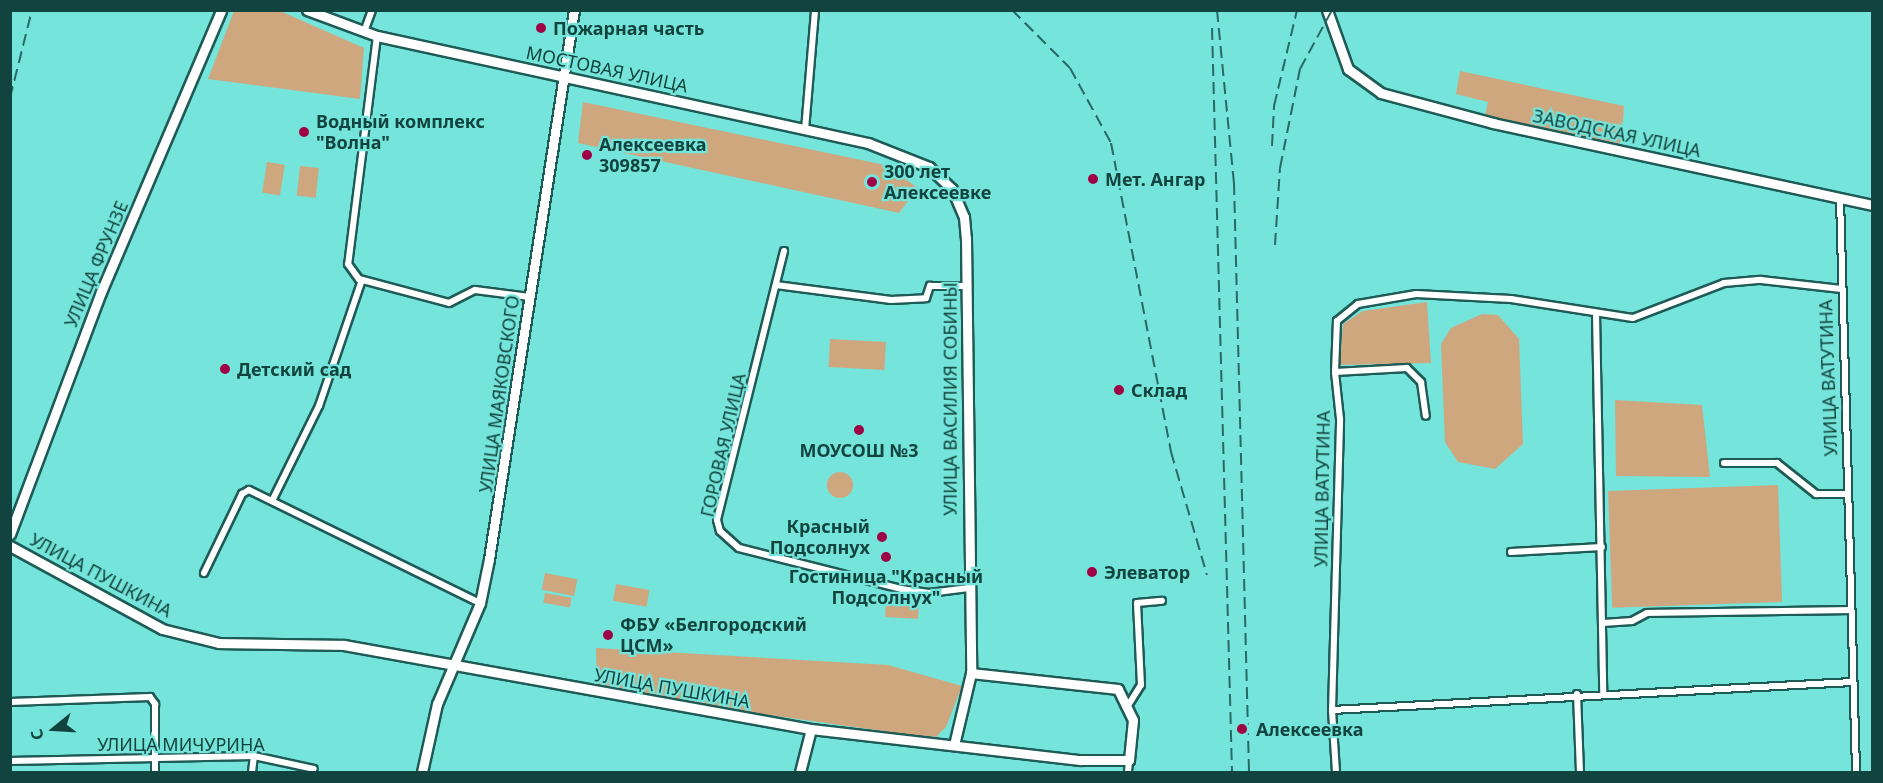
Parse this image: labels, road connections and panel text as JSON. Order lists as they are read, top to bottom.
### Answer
{
  "streets": {
    "street": [
      "МОСТОВАЯ УЛИЦА",
      "ЗАВОДСКАЯ УЛИЦА",
      "УЛИЦА ФРУНЗЕ",
      "УЛИЦА ВАТУТИНА",
      "УЛИЦА МАЯКОВСКОГО",
      "УЛИЦА ВАСИЛИЯ СОБИНЫ",
      "ГОРОВАЯ УЛИЦА",
      "УЛИЦА ПУШКИНА",
      "УЛИЦА МИЧУРИНА"
    ]
  },
  "crossings": [
    ["МОСТОВАЯ УЛИЦА", "УЛИЦА МАЯКОВСКОГО"],
    ["МОСТОВАЯ УЛИЦА", "УЛИЦА ВАСИЛИЯ СОБИНЫ"],
    ["УЛИЦА МАЯКОВСКОГО", "УЛИЦА ПУШКИНА"],
    ["УЛИЦА ВАСИЛИЯ СОБИНЫ", "ГОРОВАЯ УЛИЦА"],
    ["УЛИЦА ВАСИЛИЯ СОБИНЫ", "УЛИЦА ПУШКИНА"]
  ],
  "places": [
    "Пожарная часть",
    "Водный комплекс \"Волна\"",
    "Алексеевка 309857",
    "Мет. Ангар",
    "300 лет Алексеевке",
    "Детский сад",
    "Склад",
    "МОУСОШ №3",
    "Красный Подсолнух",
    "Гостиница \"Красный Подсолнух\"",
    "Элеватор",
    "ФБУ «Белгородский ЦСМ»",
    "Алексеевка"
  ],
  "north": "left"
}
